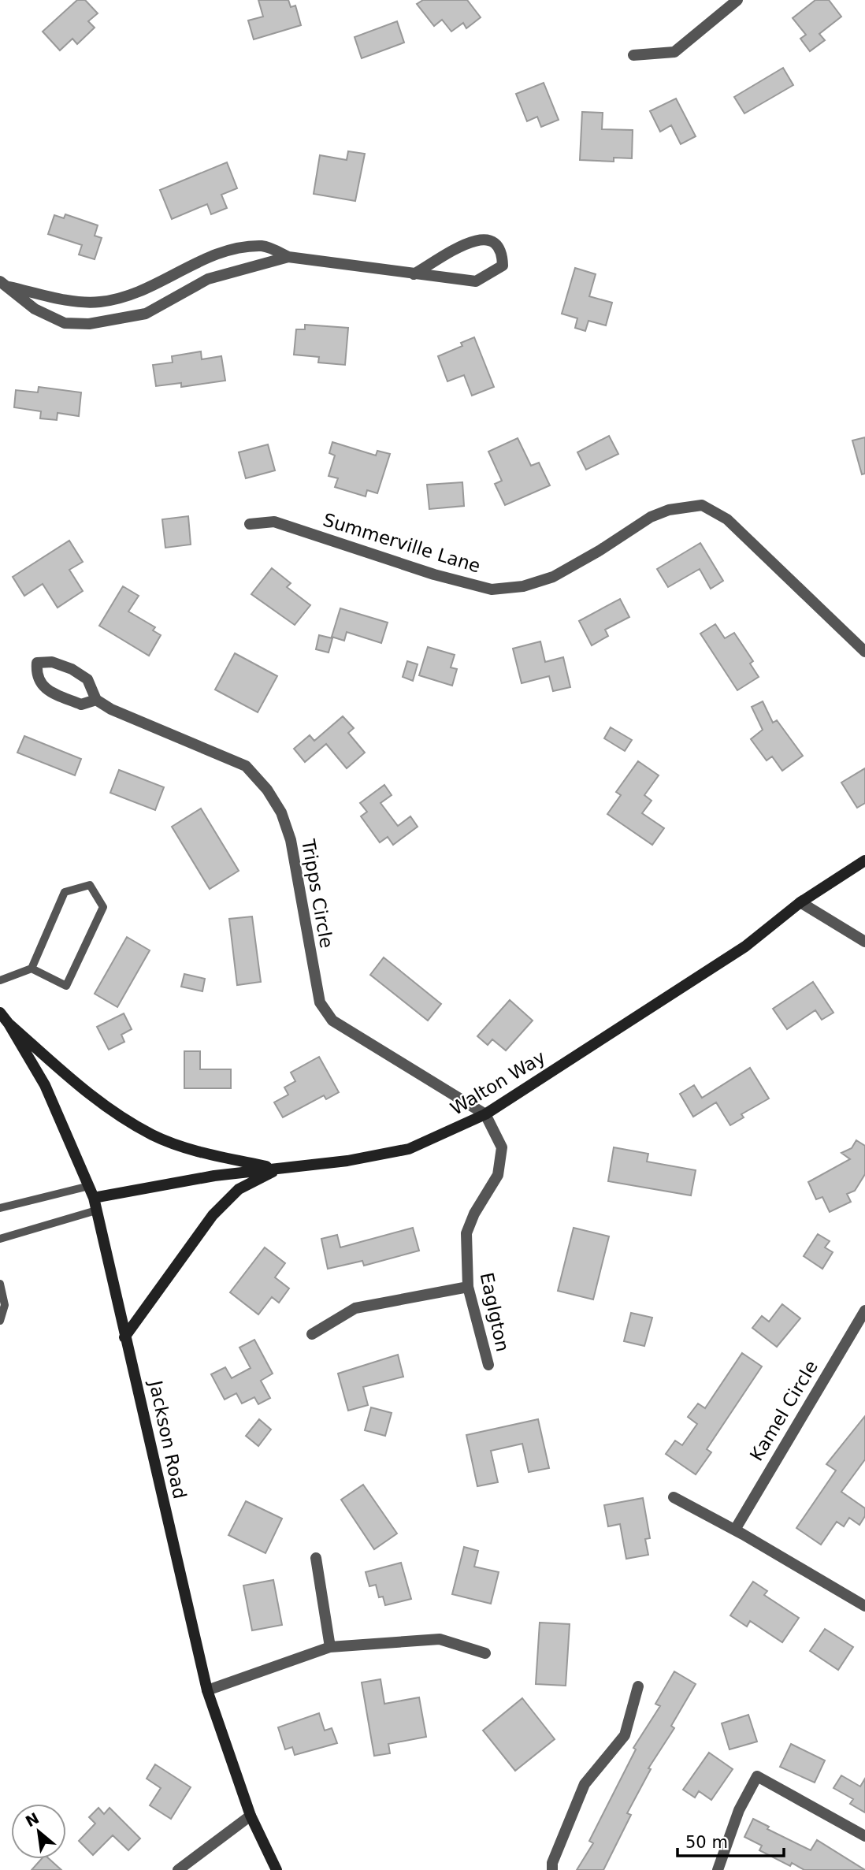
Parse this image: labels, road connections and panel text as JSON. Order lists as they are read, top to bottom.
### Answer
{
  "streets": {
    "main road": ["Walton Way", "Jackson Road"],
    "street": [
      "Summerville Lane",
      "Tripps Circle",
      "Eaglgton",
      "Kamel Circle"
    ]
  },
  "crossings": [
    ["Tripps Circle", "Walton Way"],
    ["Tripps Circle", "Eaglgton"],
    ["Walton Way", "Eaglgton"],
    ["Walton Way", "Jackson Road"]
  ],
  "scale_bar": "50 m",
  "north": "top left"
}
